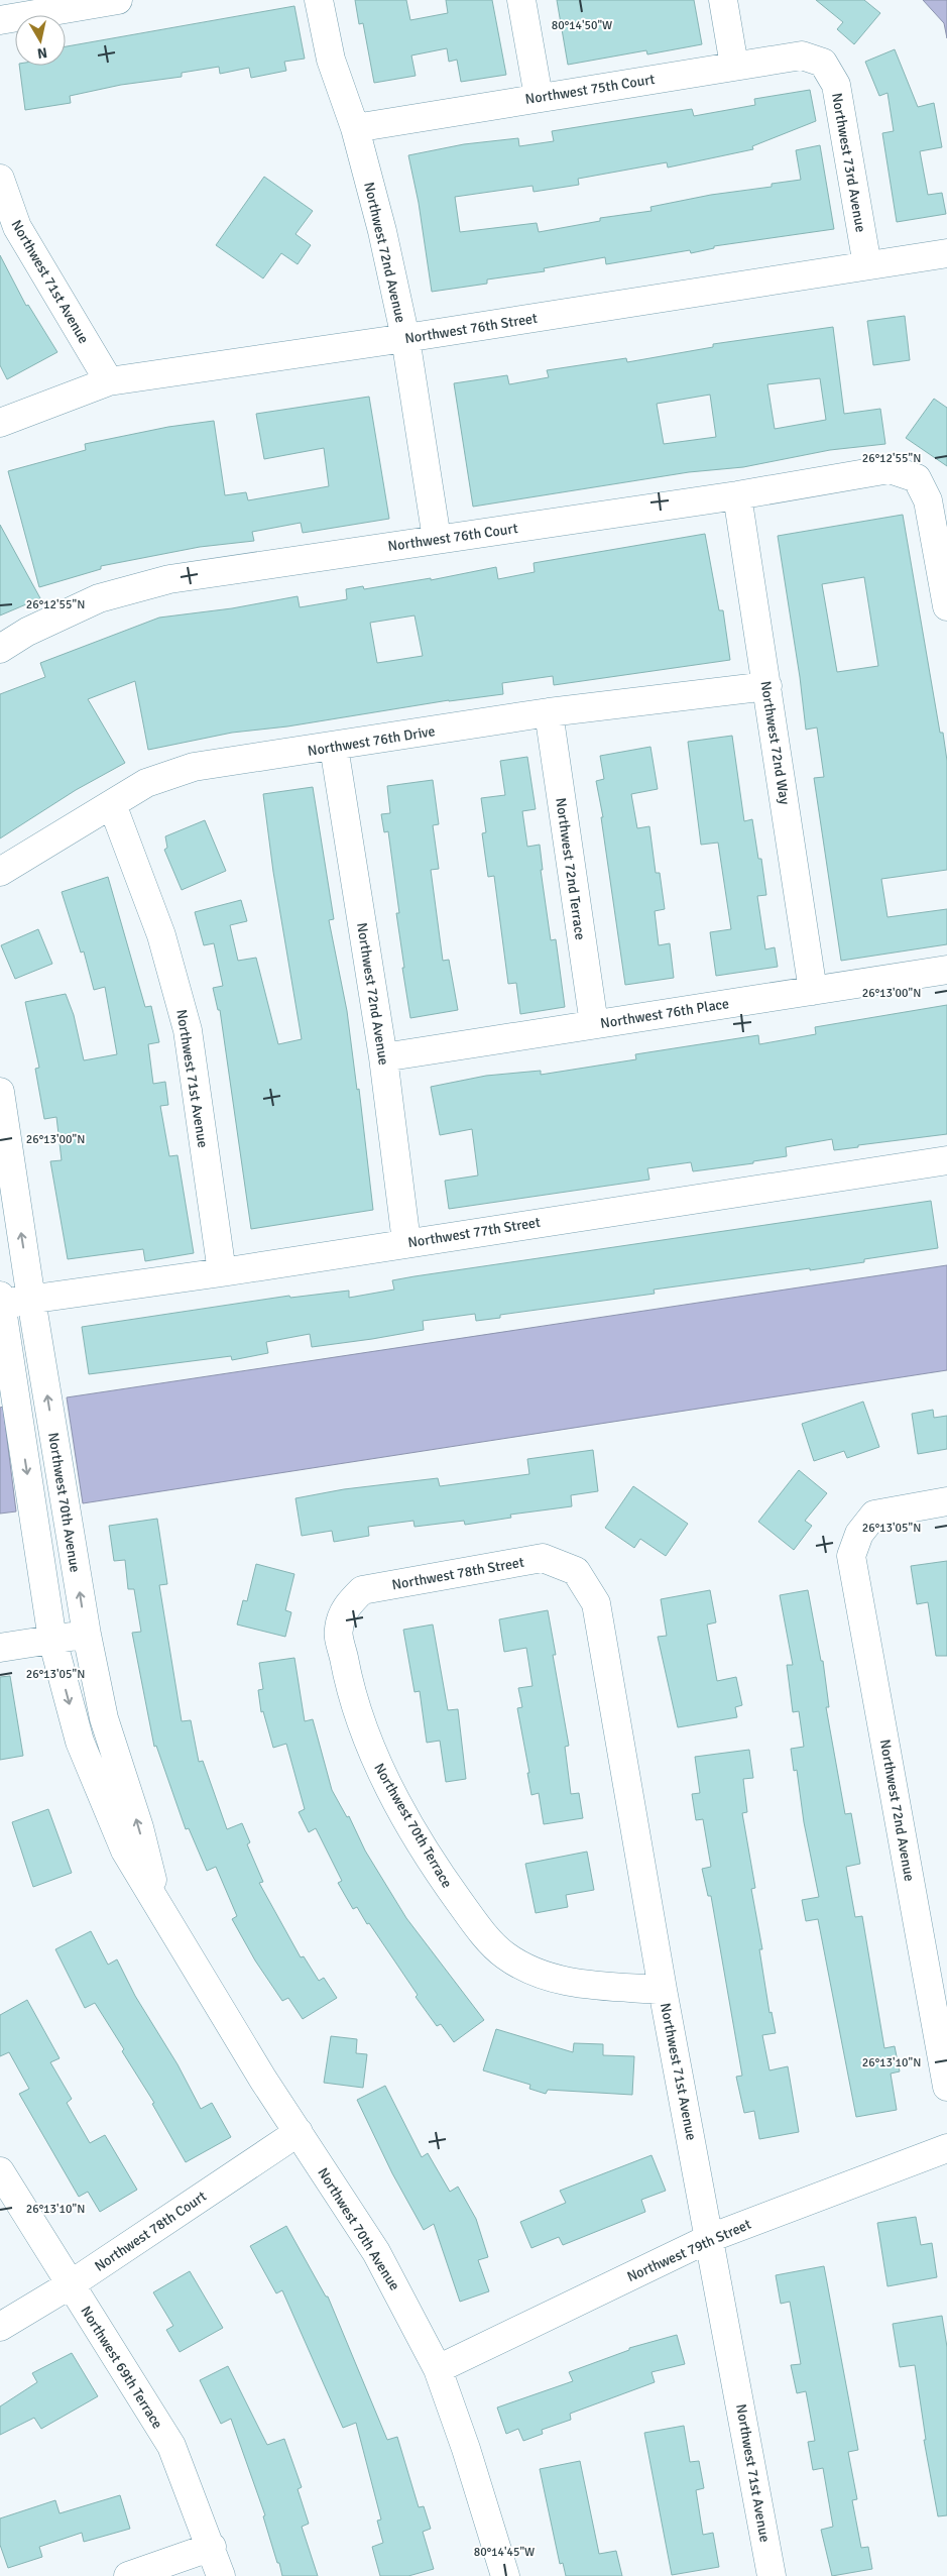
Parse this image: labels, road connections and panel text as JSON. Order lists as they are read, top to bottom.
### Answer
{
  "streets": {
    "street": [
      "Northwest 75th Court",
      "Northwest 73rd Avenue",
      "Northwest 72nd Avenue",
      "Northwest 71st Avenue",
      "Northwest 76th Street",
      "Northwest 76th Court",
      "Northwest 76th Drive",
      "Northwest 72nd Way",
      "Northwest 72nd Terrace",
      "Northwest 76th Place",
      "Northwest 77th Street",
      "Northwest 70th Avenue",
      "Northwest 78th Street",
      "Northwest 70th Terrace",
      "Northwest 78th Court",
      "Northwest 79th Street",
      "Northwest 69th Terrace"
    ]
  },
  "crossings": [
    ["Northwest 75th Court", "Northwest 73rd Avenue"],
    ["Northwest 75th Court", "Northwest 72nd Avenue"],
    ["Northwest 73rd Avenue", "Northwest 76th Street"],
    ["Northwest 72nd Avenue", "Northwest 76th Street"],
    ["Northwest 72nd Avenue", "Northwest 76th Court"],
    ["Northwest 72nd Avenue", "Northwest 76th Drive"],
    ["Northwest 72nd Avenue", "Northwest 76th Place"],
    ["Northwest 72nd Avenue", "Northwest 77th Street"],
    ["Northwest 71st Avenue", "Northwest 76th Street"],
    ["Northwest 71st Avenue", "Northwest 76th Drive"],
    ["Northwest 71st Avenue", "Northwest 77th Street"],
    ["Northwest 71st Avenue", "Northwest 78th Street"],
    ["Northwest 71st Avenue", "Northwest 70th Terrace"],
    ["Northwest 71st Avenue", "Northwest 79th Street"],
    ["Northwest 76th Court", "Northwest 72nd Way"],
    ["Northwest 76th Drive", "Northwest 72nd Way"],
    ["Northwest 76th Drive", "Northwest 72nd Terrace"],
    ["Northwest 72nd Way", "Northwest 76th Place"],
    ["Northwest 72nd Terrace", "Northwest 76th Place"],
    ["Northwest 77th Street", "Northwest 70th Avenue"],
    ["Northwest 70th Avenue", "Northwest 78th Court"],
    ["Northwest 70th Avenue", "Northwest 79th Street"],
    ["Northwest 78th Street", "Northwest 70th Terrace"],
    ["Northwest 78th Court", "Northwest 69th Terrace"]
  ],
  "north": "bottom",
  "coordinates": [
    "80°14'50\"W",
    "26°12'55\"N",
    "26°13'00\"N",
    "26°13'05\"N",
    "26°13'10\"N",
    "80°14'45\"W"
  ]
}
